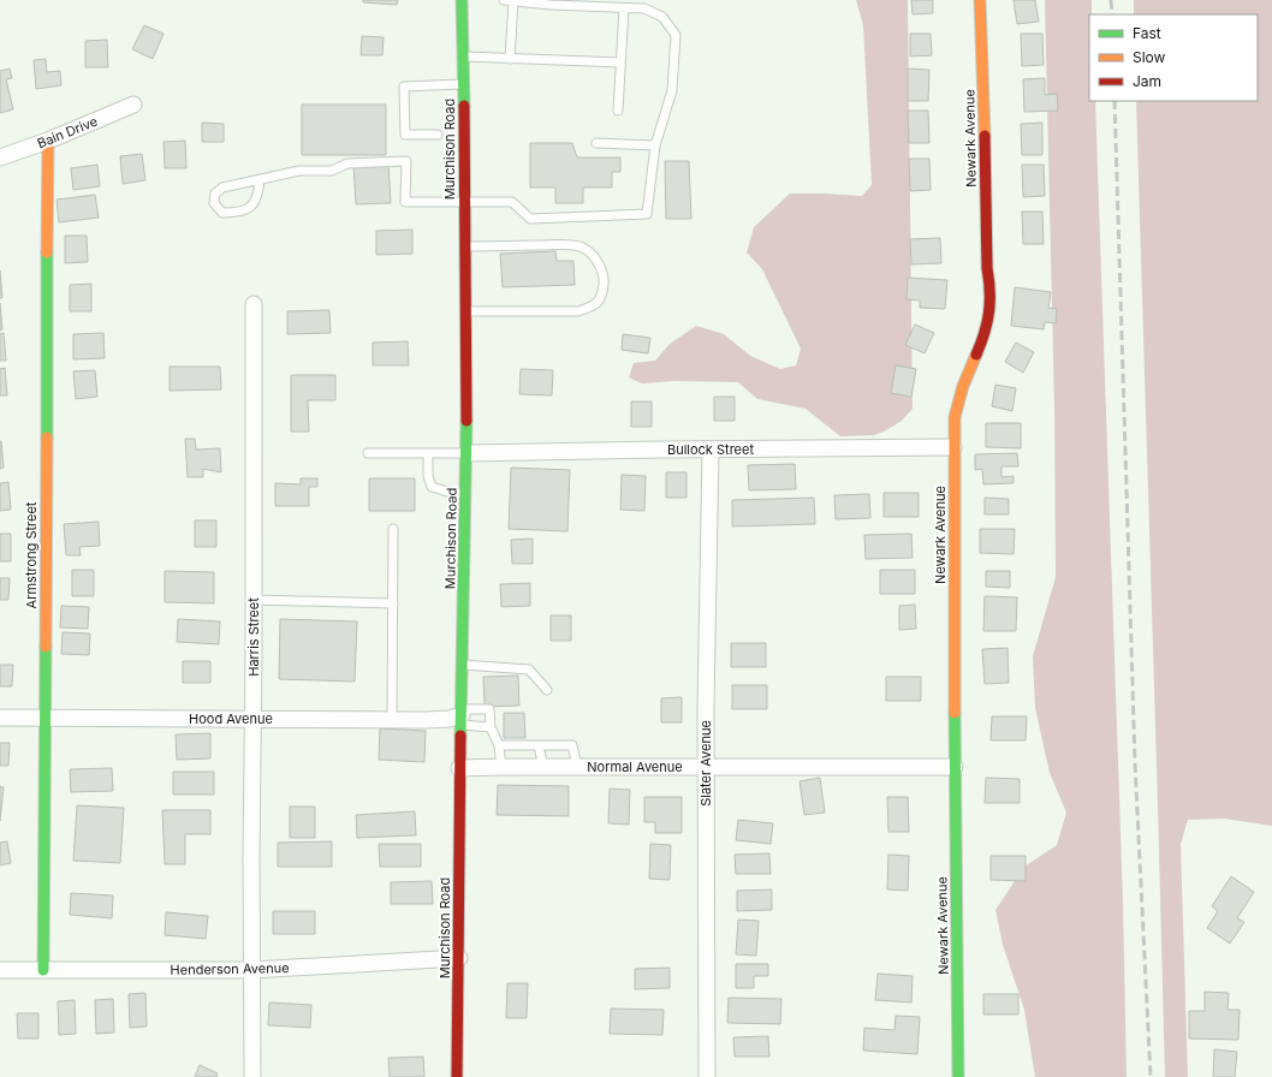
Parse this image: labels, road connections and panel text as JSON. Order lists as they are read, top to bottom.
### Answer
{
  "streets": {
    "street": [
      "Bain Drive",
      "Newark Avenue",
      "Murchison Road",
      "Bullock Street",
      "Armstrong Street",
      "Harris Street",
      "Hood Avenue",
      "Slater Avenue",
      "Normal Avenue",
      "Henderson Avenue"
    ]
  },
  "crossings": [
    ["Bain Drive", "Armstrong Street"],
    ["Newark Avenue", "Bullock Street"],
    ["Newark Avenue", "Normal Avenue"],
    ["Murchison Road", "Bullock Street"],
    ["Murchison Road", "Hood Avenue"],
    ["Murchison Road", "Normal Avenue"],
    ["Murchison Road", "Henderson Avenue"],
    ["Bullock Street", "Slater Avenue"],
    ["Armstrong Street", "Hood Avenue"],
    ["Armstrong Street", "Henderson Avenue"],
    ["Harris Street", "Hood Avenue"],
    ["Harris Street", "Henderson Avenue"],
    ["Slater Avenue", "Normal Avenue"]
  ],
  "legend": ["Fast", "Slow", "Jam"]
}
